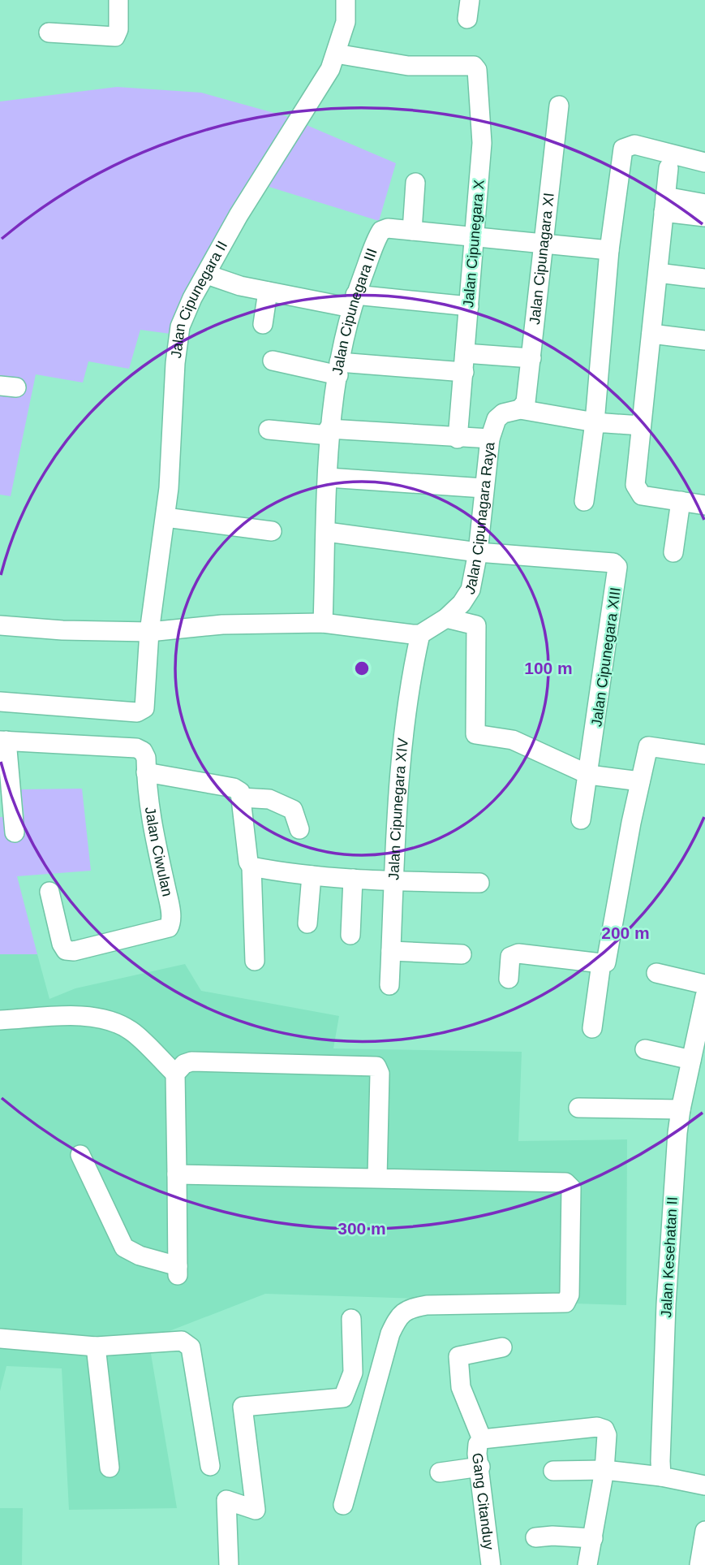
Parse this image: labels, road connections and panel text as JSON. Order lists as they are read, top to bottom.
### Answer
{
  "streets": {
    "street": [
      "Jalan Cipunegara X",
      "Jalan Cipunagara XI",
      "Jalan Cipunegara II",
      "Jalan Cipunegara III",
      "Jalan Cipunagara Raya",
      "Jalan Cipunegara XIII",
      "Jalan Cipunegara XIV",
      "Jalan Ciwulan",
      "Jalan Kesehatan II",
      "Gang Citanduy"
    ]
  },
  "crossings": [
    ["Jalan Cipunegara X", "Jalan Cipunegara II"],
    ["Jalan Cipunegara X", "Jalan Cipunegara III"],
    ["Jalan Cipunagara XI", "Jalan Cipunegara III"],
    ["Jalan Cipunagara XI", "Jalan Cipunagara Raya"],
    ["Jalan Cipunagara Raya", "Jalan Cipunegara XIII"],
    ["Jalan Cipunagara Raya", "Jalan Cipunegara XIV"]
  ],
  "rings": ["100 m", "200 m", "300 m"]
}
